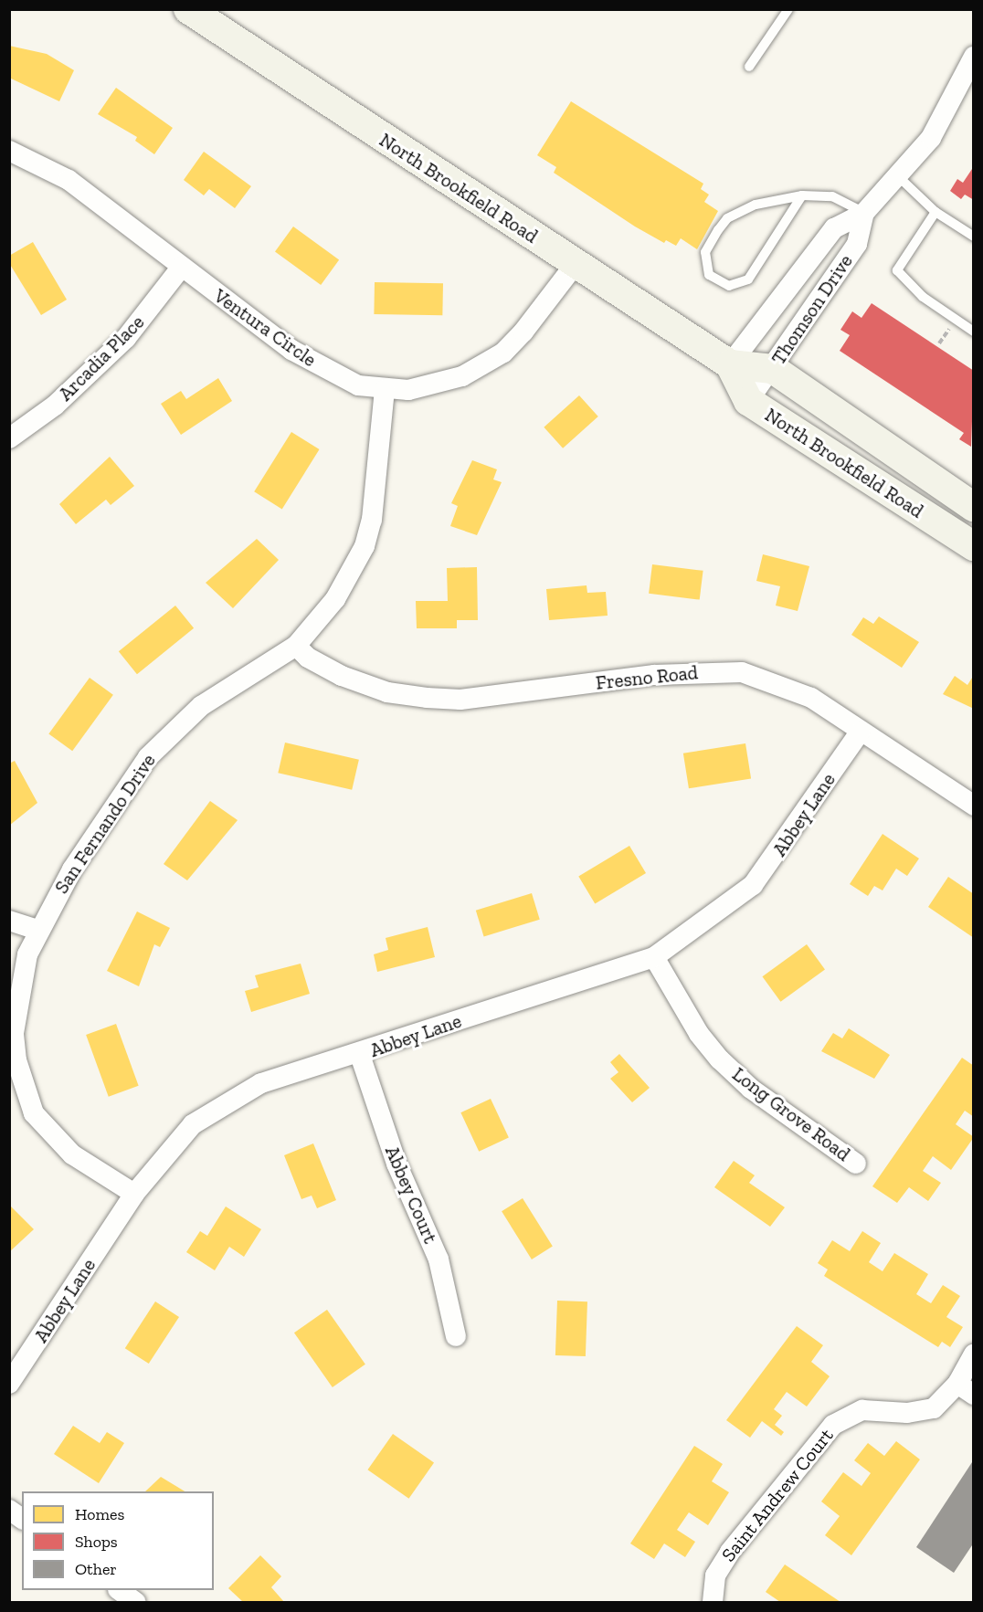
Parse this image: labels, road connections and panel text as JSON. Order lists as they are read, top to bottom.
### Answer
{
  "streets": {
    "street": [
      "North Brookfield Road",
      "Thomson Drive",
      "Ventura Circle",
      "Arcadia Place",
      "Fresno Road",
      "Abbey Lane",
      "San Fernando Drive",
      "Long Grove Road",
      "Abbey Court",
      "Saint Andrew Court"
    ]
  },
  "crossings": [
    ["North Brookfield Road", "Thomson Drive"],
    ["North Brookfield Road", "Ventura Circle"],
    ["Ventura Circle", "Arcadia Place"],
    ["Ventura Circle", "San Fernando Drive"],
    ["Fresno Road", "Abbey Lane"],
    ["Fresno Road", "San Fernando Drive"],
    ["Abbey Lane", "San Fernando Drive"],
    ["Abbey Lane", "Long Grove Road"],
    ["Abbey Lane", "Abbey Court"]
  ],
  "legend": ["Homes", "Shops", "Other"]
}
